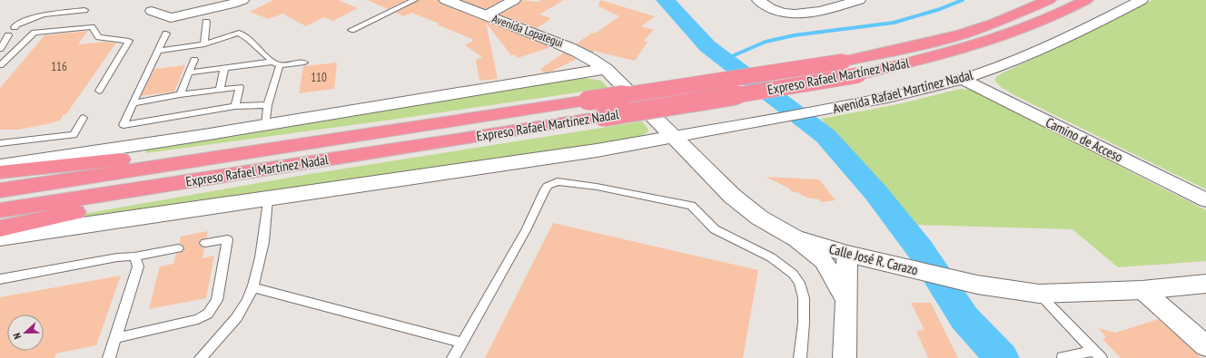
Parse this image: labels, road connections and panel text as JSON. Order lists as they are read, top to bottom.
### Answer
{
  "streets": {
    "highway": ["Expreso Rafael Martínez Nadal"],
    "street": [
      "Avenida Lopategui",
      "Avenida Rafael Martínez Nadal",
      "Camino de Acceso",
      "Calle José R. Carazo"
    ]
  },
  "crossings": [
    ["Avenida Lopategui", "Calle José R. Carazo"],
    ["Avenida Rafael Martínez Nadal", "Camino de Acceso"],
    ["Avenida Rafael Martínez Nadal", "Calle José R. Carazo"]
  ],
  "house_numbers": ["116", "110"],
  "north": "left"
}
